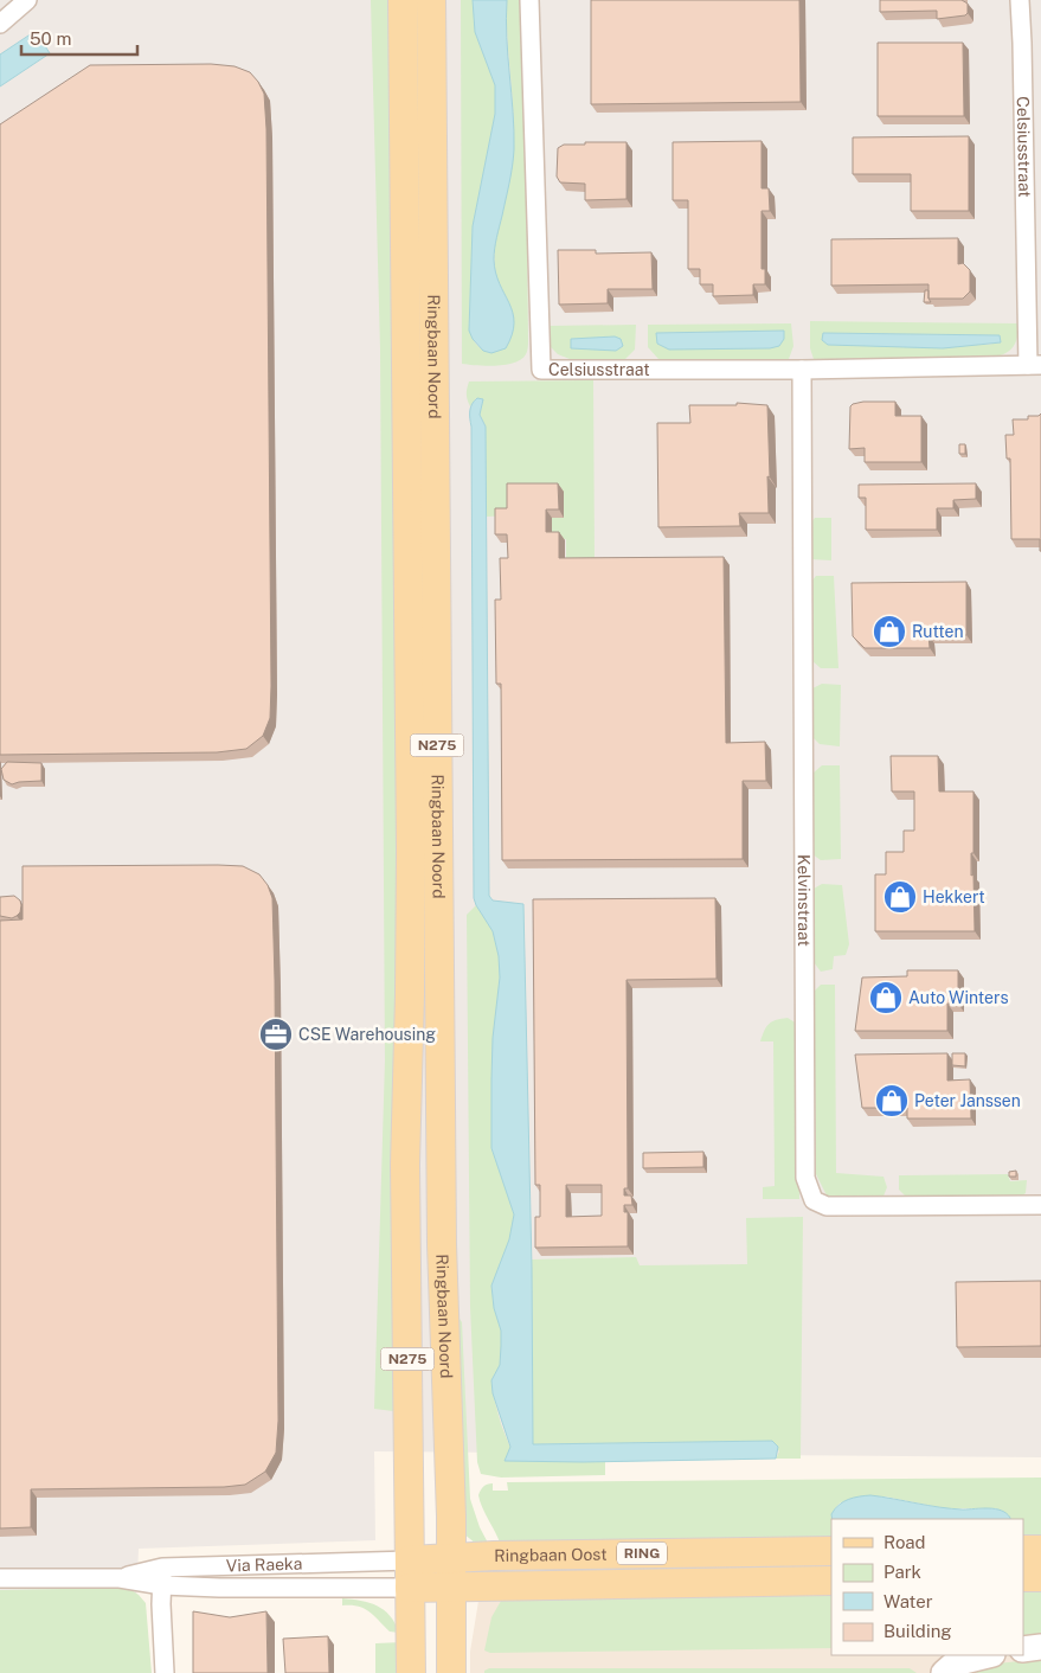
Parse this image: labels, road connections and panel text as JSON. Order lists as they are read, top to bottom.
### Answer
{
  "streets": {
    "main road": [
      "Ringbaan Noord",
      "N275",
      "RING",
      "Ringbaan Oost"
    ],
    "street": ["Celsiusstraat", "Kelvinstraat", "Via Raeka"]
  },
  "crossings": [
    ["Celsiusstraat", "Kelvinstraat"],
    ["Ringbaan Noord", "Ringbaan Oost"],
    ["Ringbaan Noord", "Via Raeka"],
    ["Ringbaan Oost", "Via Raeka"]
  ],
  "places": {
    "shop": [
      "Rutten",
      "Hekkert",
      "Auto Winters",
      "Peter Janssen"
    ],
    "office": ["CSE Warehousing"]
  },
  "legend": [
    "Road",
    "Park",
    "Water",
    "Building"
  ],
  "scale_bar": "50 m"
}
